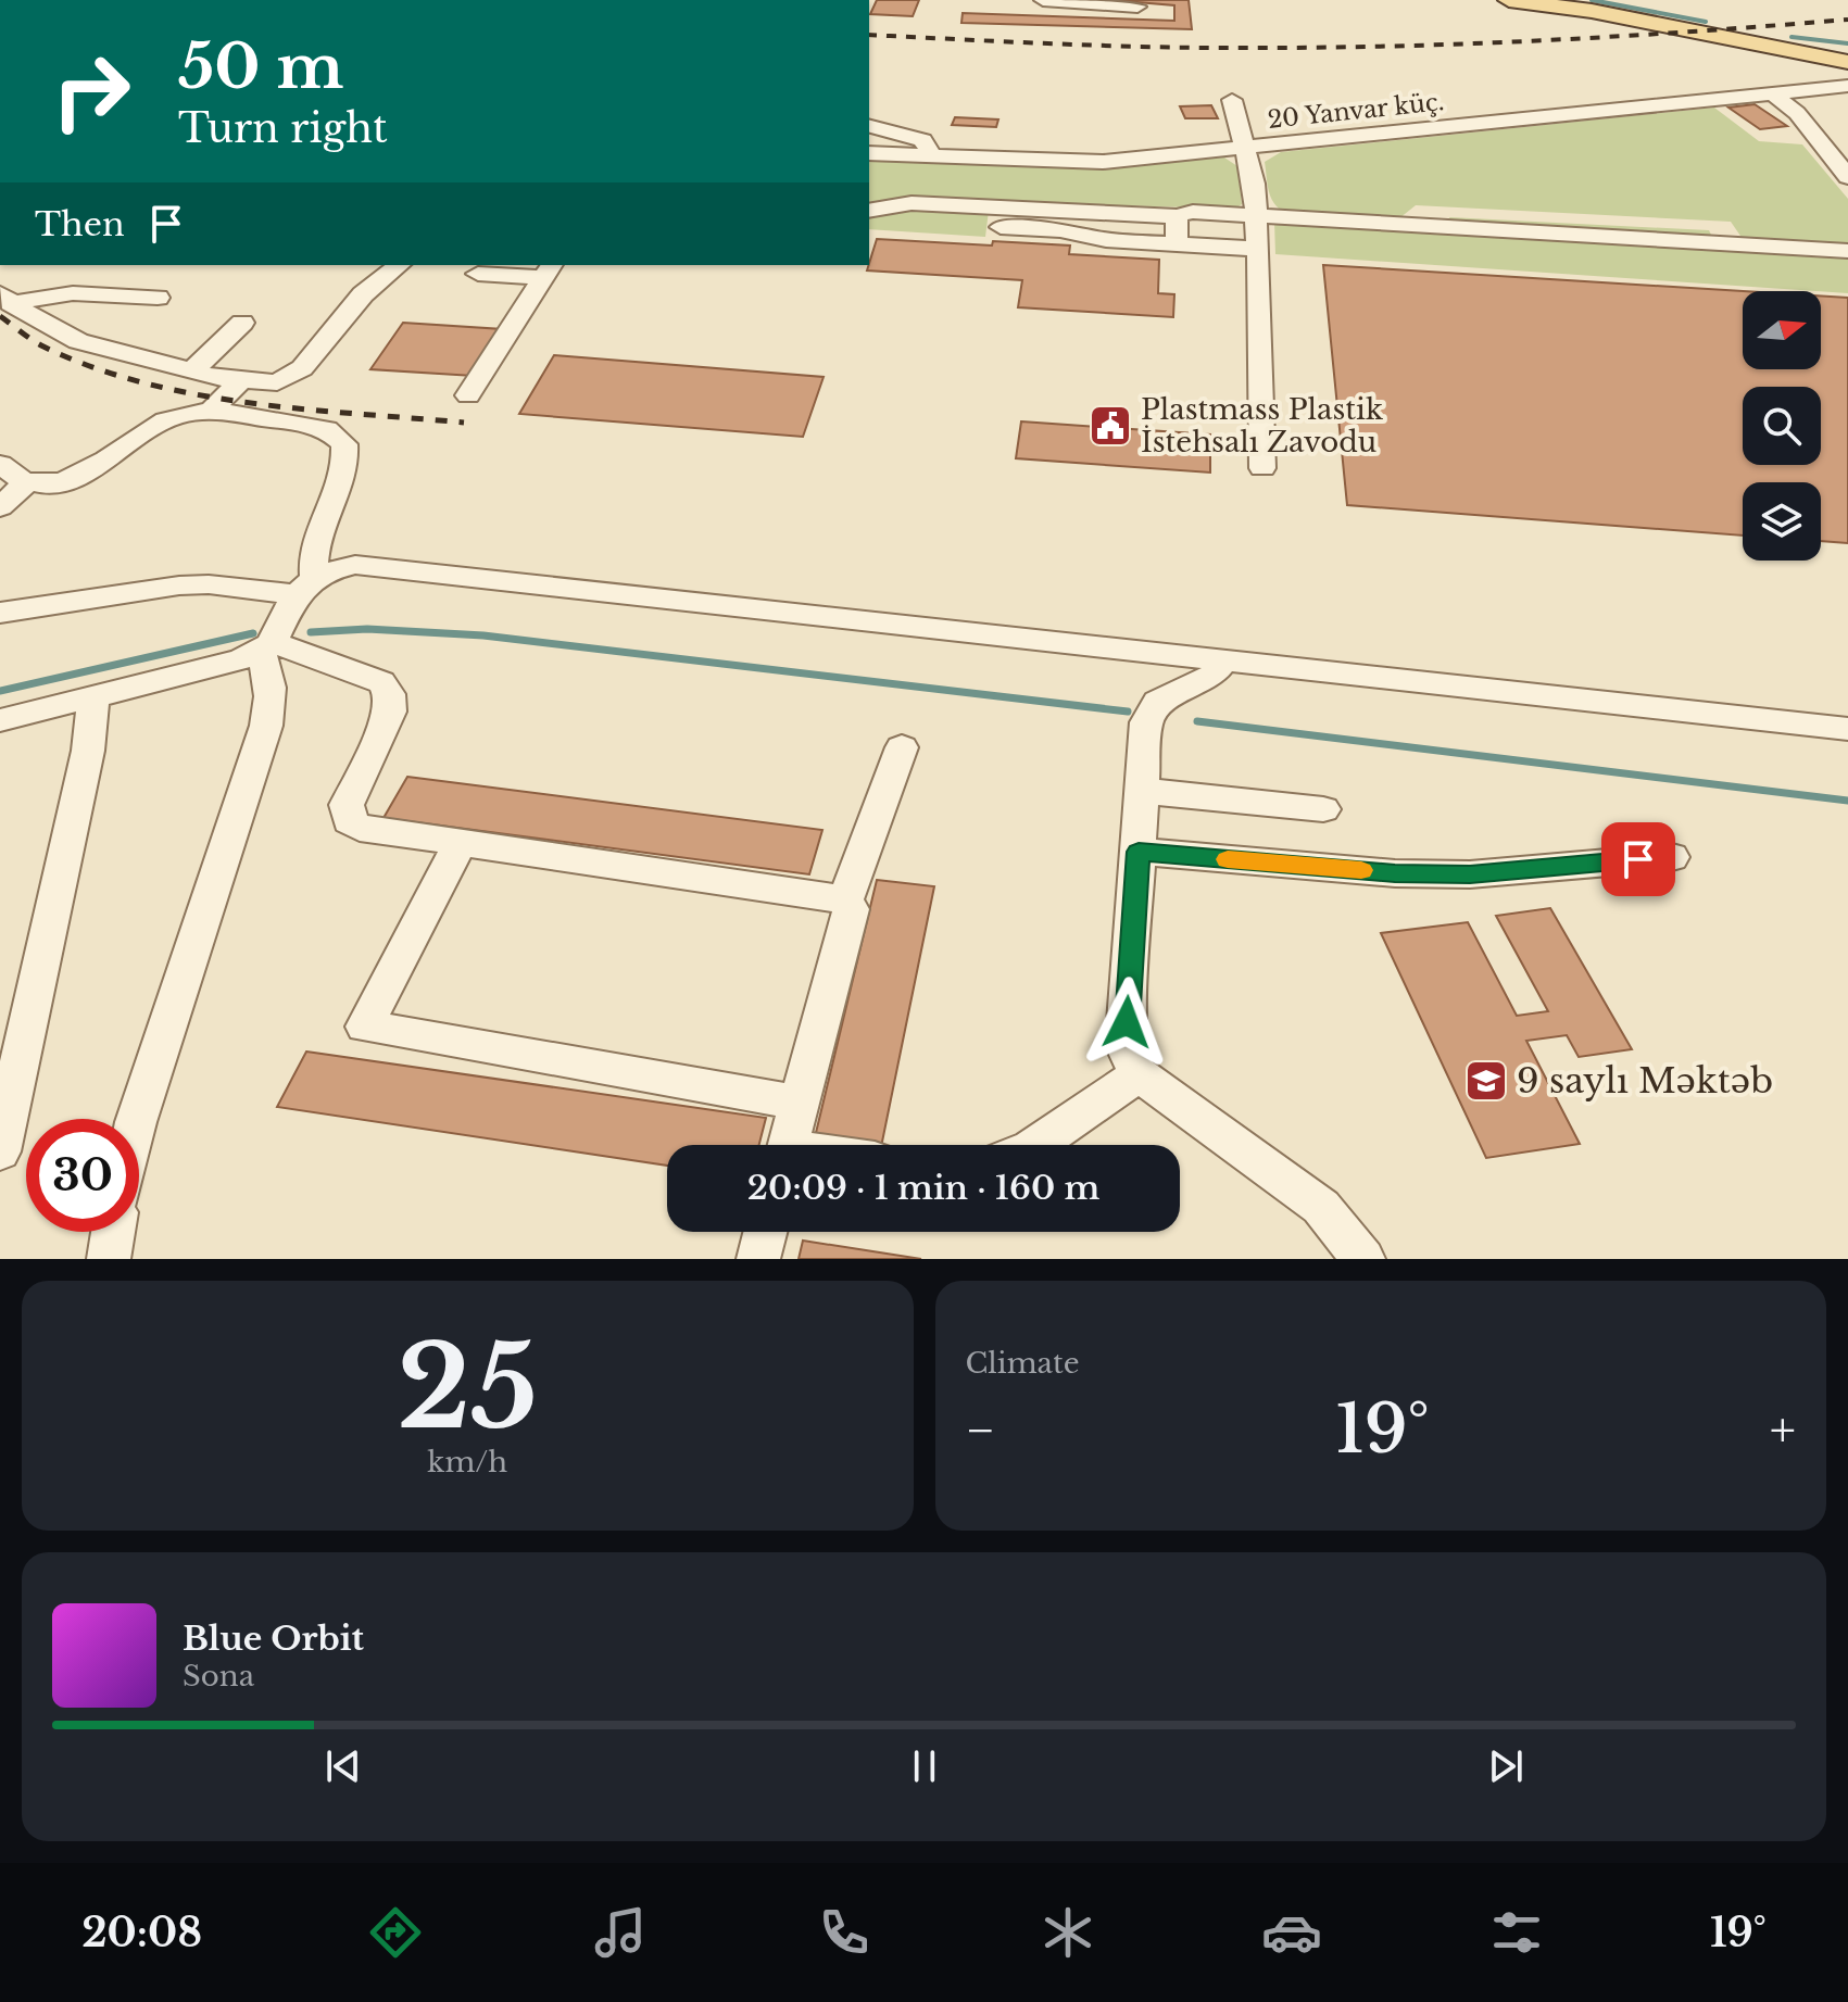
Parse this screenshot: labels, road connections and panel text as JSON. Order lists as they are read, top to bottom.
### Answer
{
  "streets": {
    "street": ["20 Yanvar küç."]
  },
  "places": {
    "public building": ["Plastmass Plastik İstehsalı Zavodu"],
    "school or university": ["9 saylı Məktəb"]
  },
  "north": "right",
  "page": {
    "turn": ["50 m", "Turn right"],
    "then": "Then",
    "limit": "30",
    "trip": "20:09 · 1 min · 160 m",
    "tile": [
      ["25", "km/h"],
      "Climate"
    ],
    "heat": ["−", "19°", "+"],
    "song": ["Blue Orbit", "Sona"],
    "tabs": ["20:08", "19°"]
  }
}
